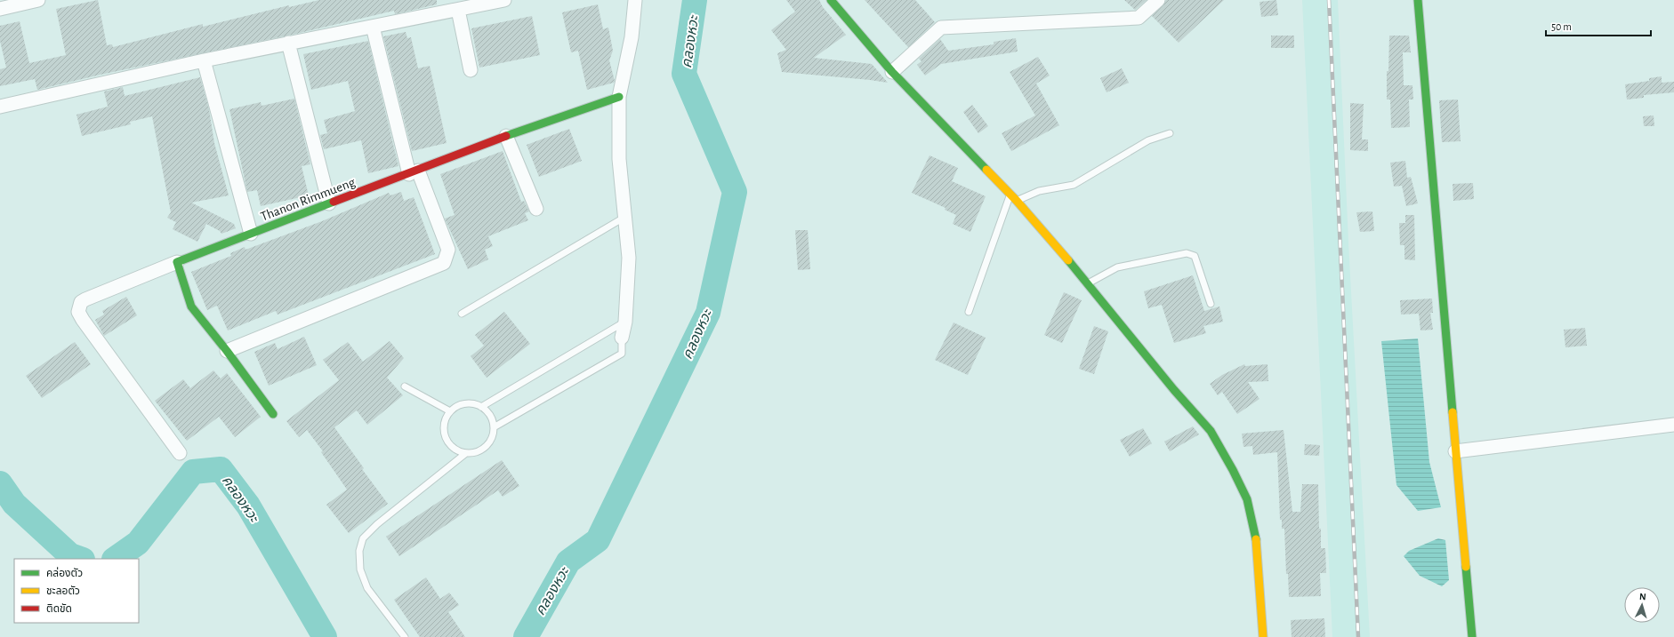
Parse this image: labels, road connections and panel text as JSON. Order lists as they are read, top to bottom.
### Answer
{
  "streets": {
    "street": ["Thanon Rimmueng"]
  },
  "water": ["คลองหวะ"],
  "legend": ["คล่องตัว", "ชะลอตัว", "ติดขัด"],
  "scale_bar": "50 m",
  "north": "top"
}
